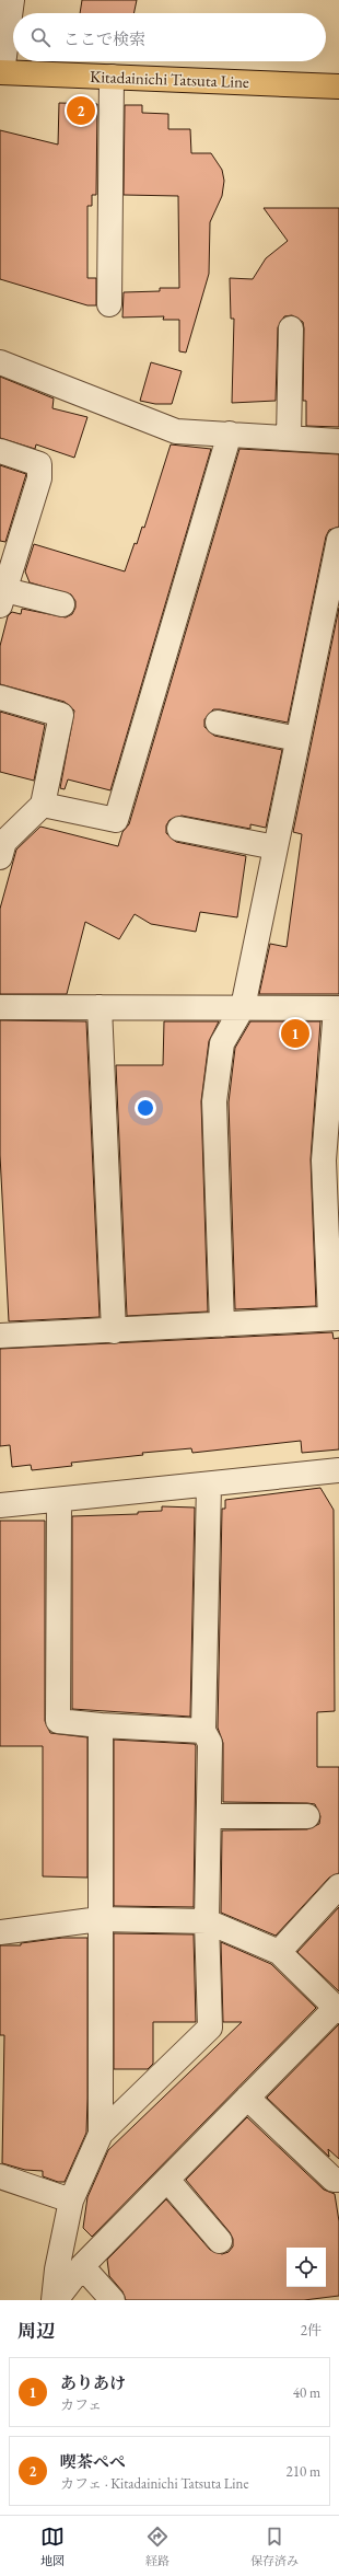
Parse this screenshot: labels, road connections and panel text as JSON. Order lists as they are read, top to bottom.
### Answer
{
  "streets": {
    "main road": ["Kitadainichi Tatsuta Line"]
  },
  "page": {
    "search": "ここで検索",
    "pins": ["2", "1"],
    "heading": ["周辺", "2件"],
    "list": [
      {
        "mark": "1",
        "name": "ありあけ",
        "note": "カフェ",
        "value": "40 m"
      },
      {
        "mark": "2",
        "name": "喫茶ペペ",
        "note": "カフェ · Kitadainichi Tatsuta Line",
        "value": "210 m"
      }
    ],
    "nav": ["地図", "経路", "保存済み"]
  }
}
